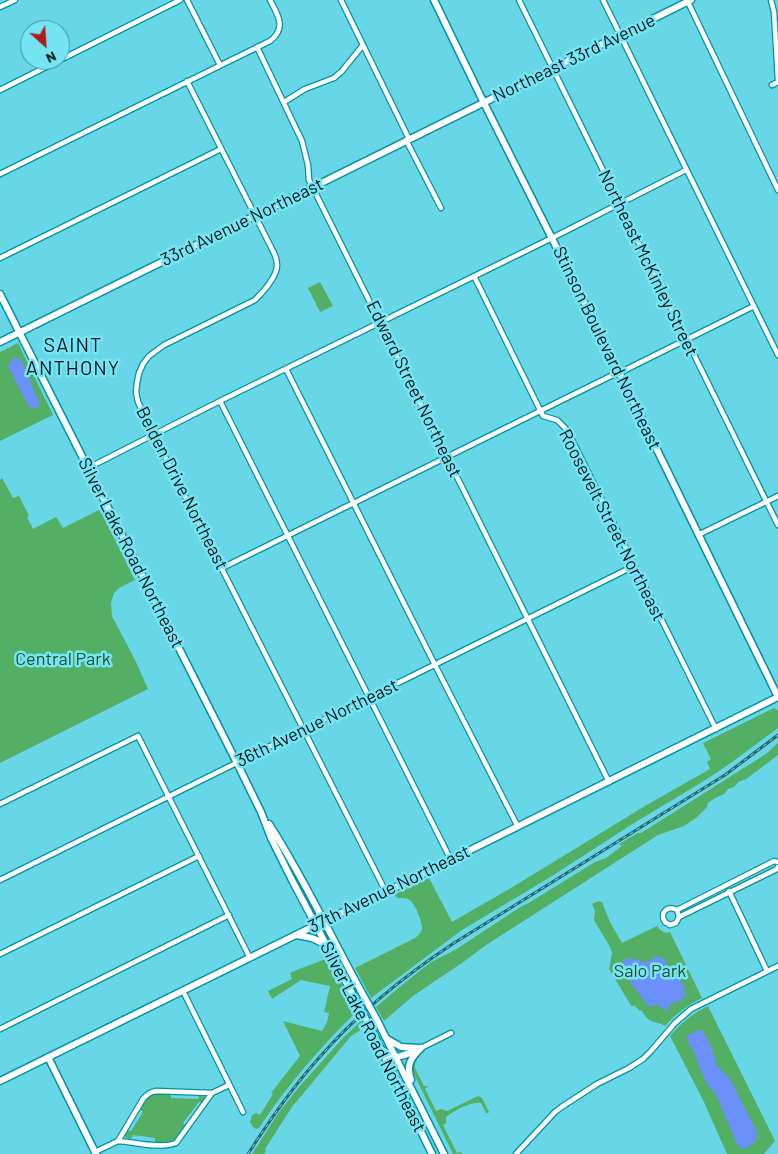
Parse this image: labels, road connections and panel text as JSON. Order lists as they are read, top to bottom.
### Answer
{
  "streets": {
    "street": [
      "Northeast 33rd Avenue",
      "33rd Avenue Northeast",
      "Northeast McKinley Street",
      "Stinson Boulevard Northeast",
      "Edward Street Northeast",
      "Belden Drive Northeast",
      "Roosevelt Street Northeast",
      "Silver Lake Road Northeast",
      "36th Avenue Northeast",
      "37th Avenue Northeast"
    ]
  },
  "crossings": [
    ["Northeast 33rd Avenue", "33rd Avenue Northeast"],
    ["Northeast 33rd Avenue", "Northeast McKinley Street"],
    ["Northeast 33rd Avenue", "Stinson Boulevard Northeast"],
    ["33rd Avenue Northeast", "Stinson Boulevard Northeast"],
    ["33rd Avenue Northeast", "Edward Street Northeast"],
    ["33rd Avenue Northeast", "Belden Drive Northeast"],
    ["33rd Avenue Northeast", "Silver Lake Road Northeast"],
    ["Stinson Boulevard Northeast", "37th Avenue Northeast"],
    ["Edward Street Northeast", "36th Avenue Northeast"],
    ["Edward Street Northeast", "37th Avenue Northeast"],
    ["Belden Drive Northeast", "36th Avenue Northeast"],
    ["Belden Drive Northeast", "37th Avenue Northeast"],
    ["Roosevelt Street Northeast", "36th Avenue Northeast"],
    ["Roosevelt Street Northeast", "37th Avenue Northeast"],
    ["Silver Lake Road Northeast", "36th Avenue Northeast"],
    ["Silver Lake Road Northeast", "37th Avenue Northeast"]
  ],
  "districts": ["SAINT ANTHONY"],
  "parks": ["Central Park", "Salo Park"],
  "north": "bottom right"
}
